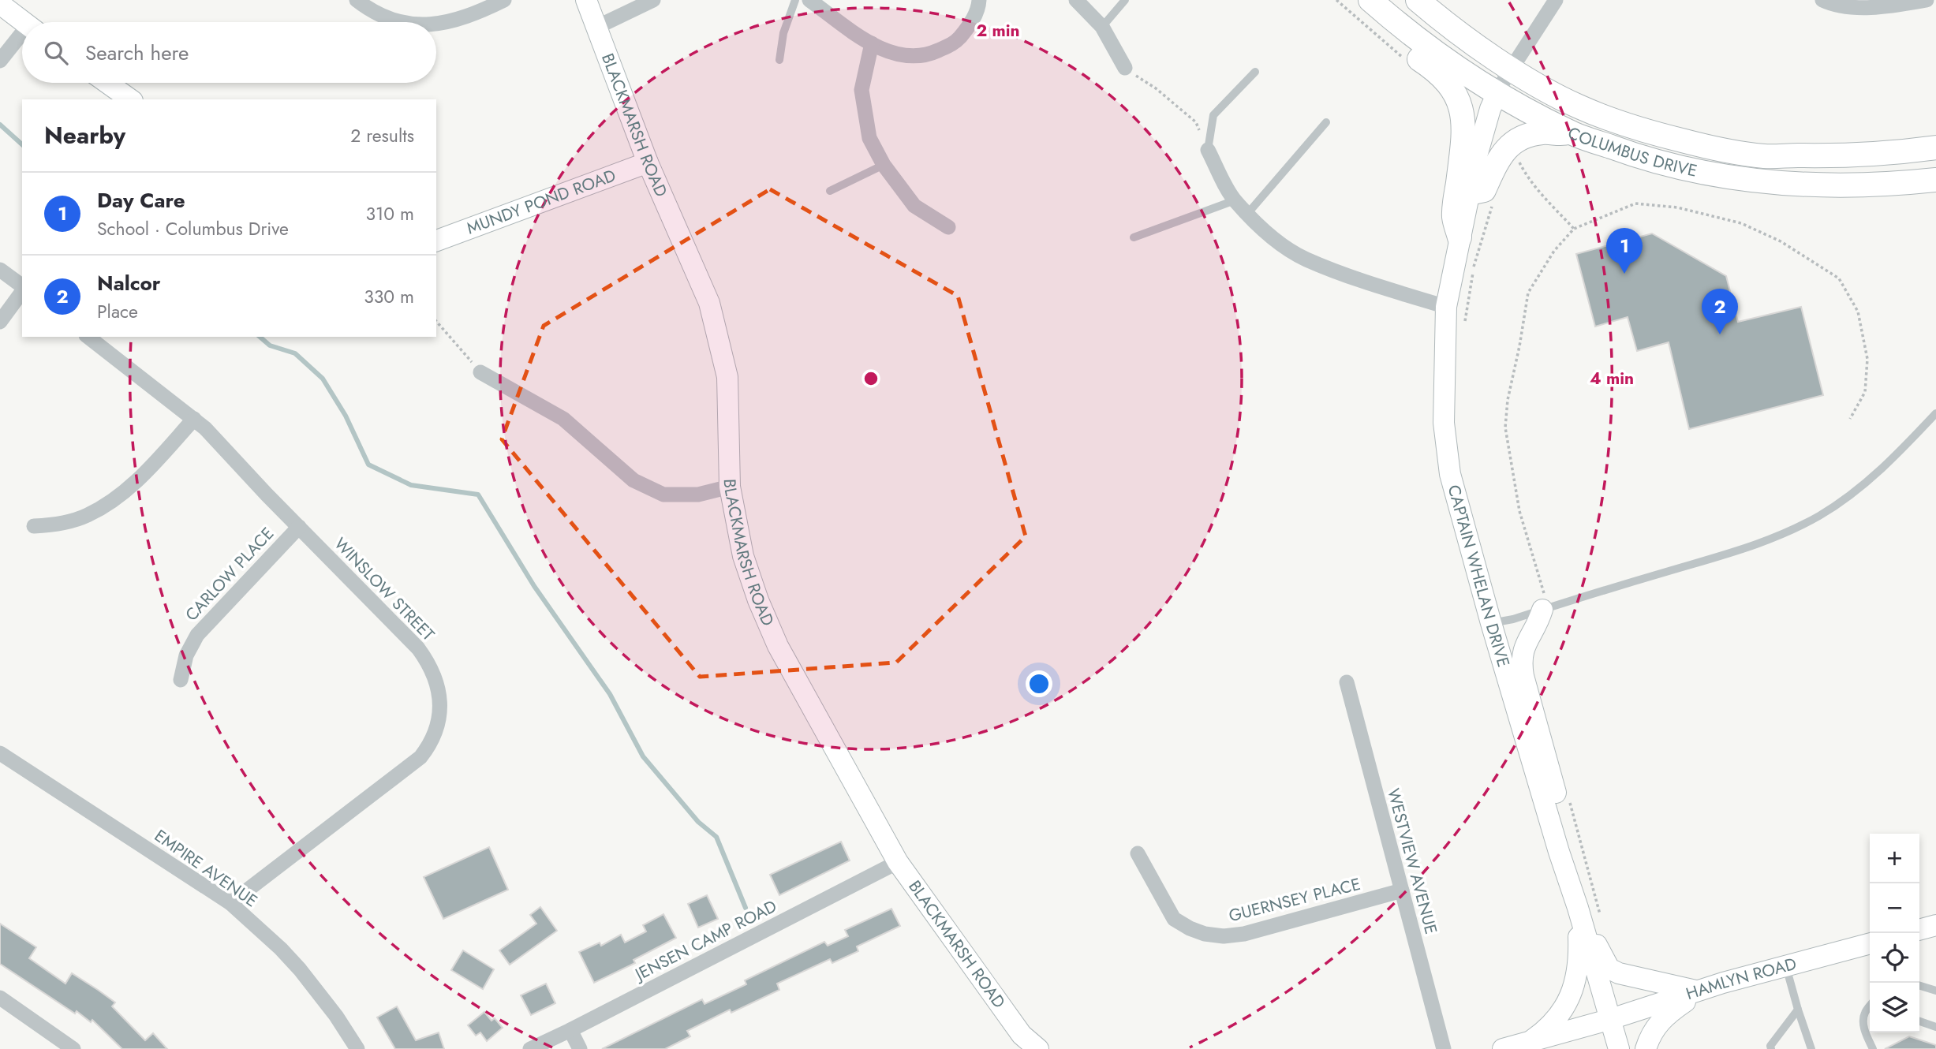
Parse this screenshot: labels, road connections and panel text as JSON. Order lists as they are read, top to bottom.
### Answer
{
  "streets": {
    "main road": ["COLUMBUS DRIVE"],
    "street": [
      "BLACKMARSH ROAD",
      "MUNDY POND ROAD",
      "CARLOW PLACE",
      "CAPTAIN WHELAN DRIVE",
      "WINSLOW STREET",
      "WESTVIEW AVENUE",
      "EMPIRE AVENUE",
      "GUERNSEY PLACE",
      "JENSEN CAMP ROAD",
      "HAMLYN ROAD"
    ]
  },
  "crossings": [
    ["BLACKMARSH ROAD", "MUNDY POND ROAD"],
    ["BLACKMARSH ROAD", "JENSEN CAMP ROAD"],
    ["COLUMBUS DRIVE", "CAPTAIN WHELAN DRIVE"],
    ["CARLOW PLACE", "WINSLOW STREET"],
    ["CAPTAIN WHELAN DRIVE", "HAMLYN ROAD"],
    ["WINSLOW STREET", "EMPIRE AVENUE"],
    ["WESTVIEW AVENUE", "GUERNSEY PLACE"]
  ],
  "page": {
    "search": "Search here",
    "heading": ["Nearby", "2 results"],
    "list": [
      {
        "mark": "1",
        "name": "Day Care",
        "note": "School · Columbus Drive",
        "value": "310 m"
      },
      {
        "mark": "2",
        "name": "Nalcor",
        "note": "Place",
        "value": "330 m"
      }
    ],
    "pins": ["1", "2"],
    "map_buttons": ["+", "−"]
  },
  "rings": ["2 min", "4 min"]
}
